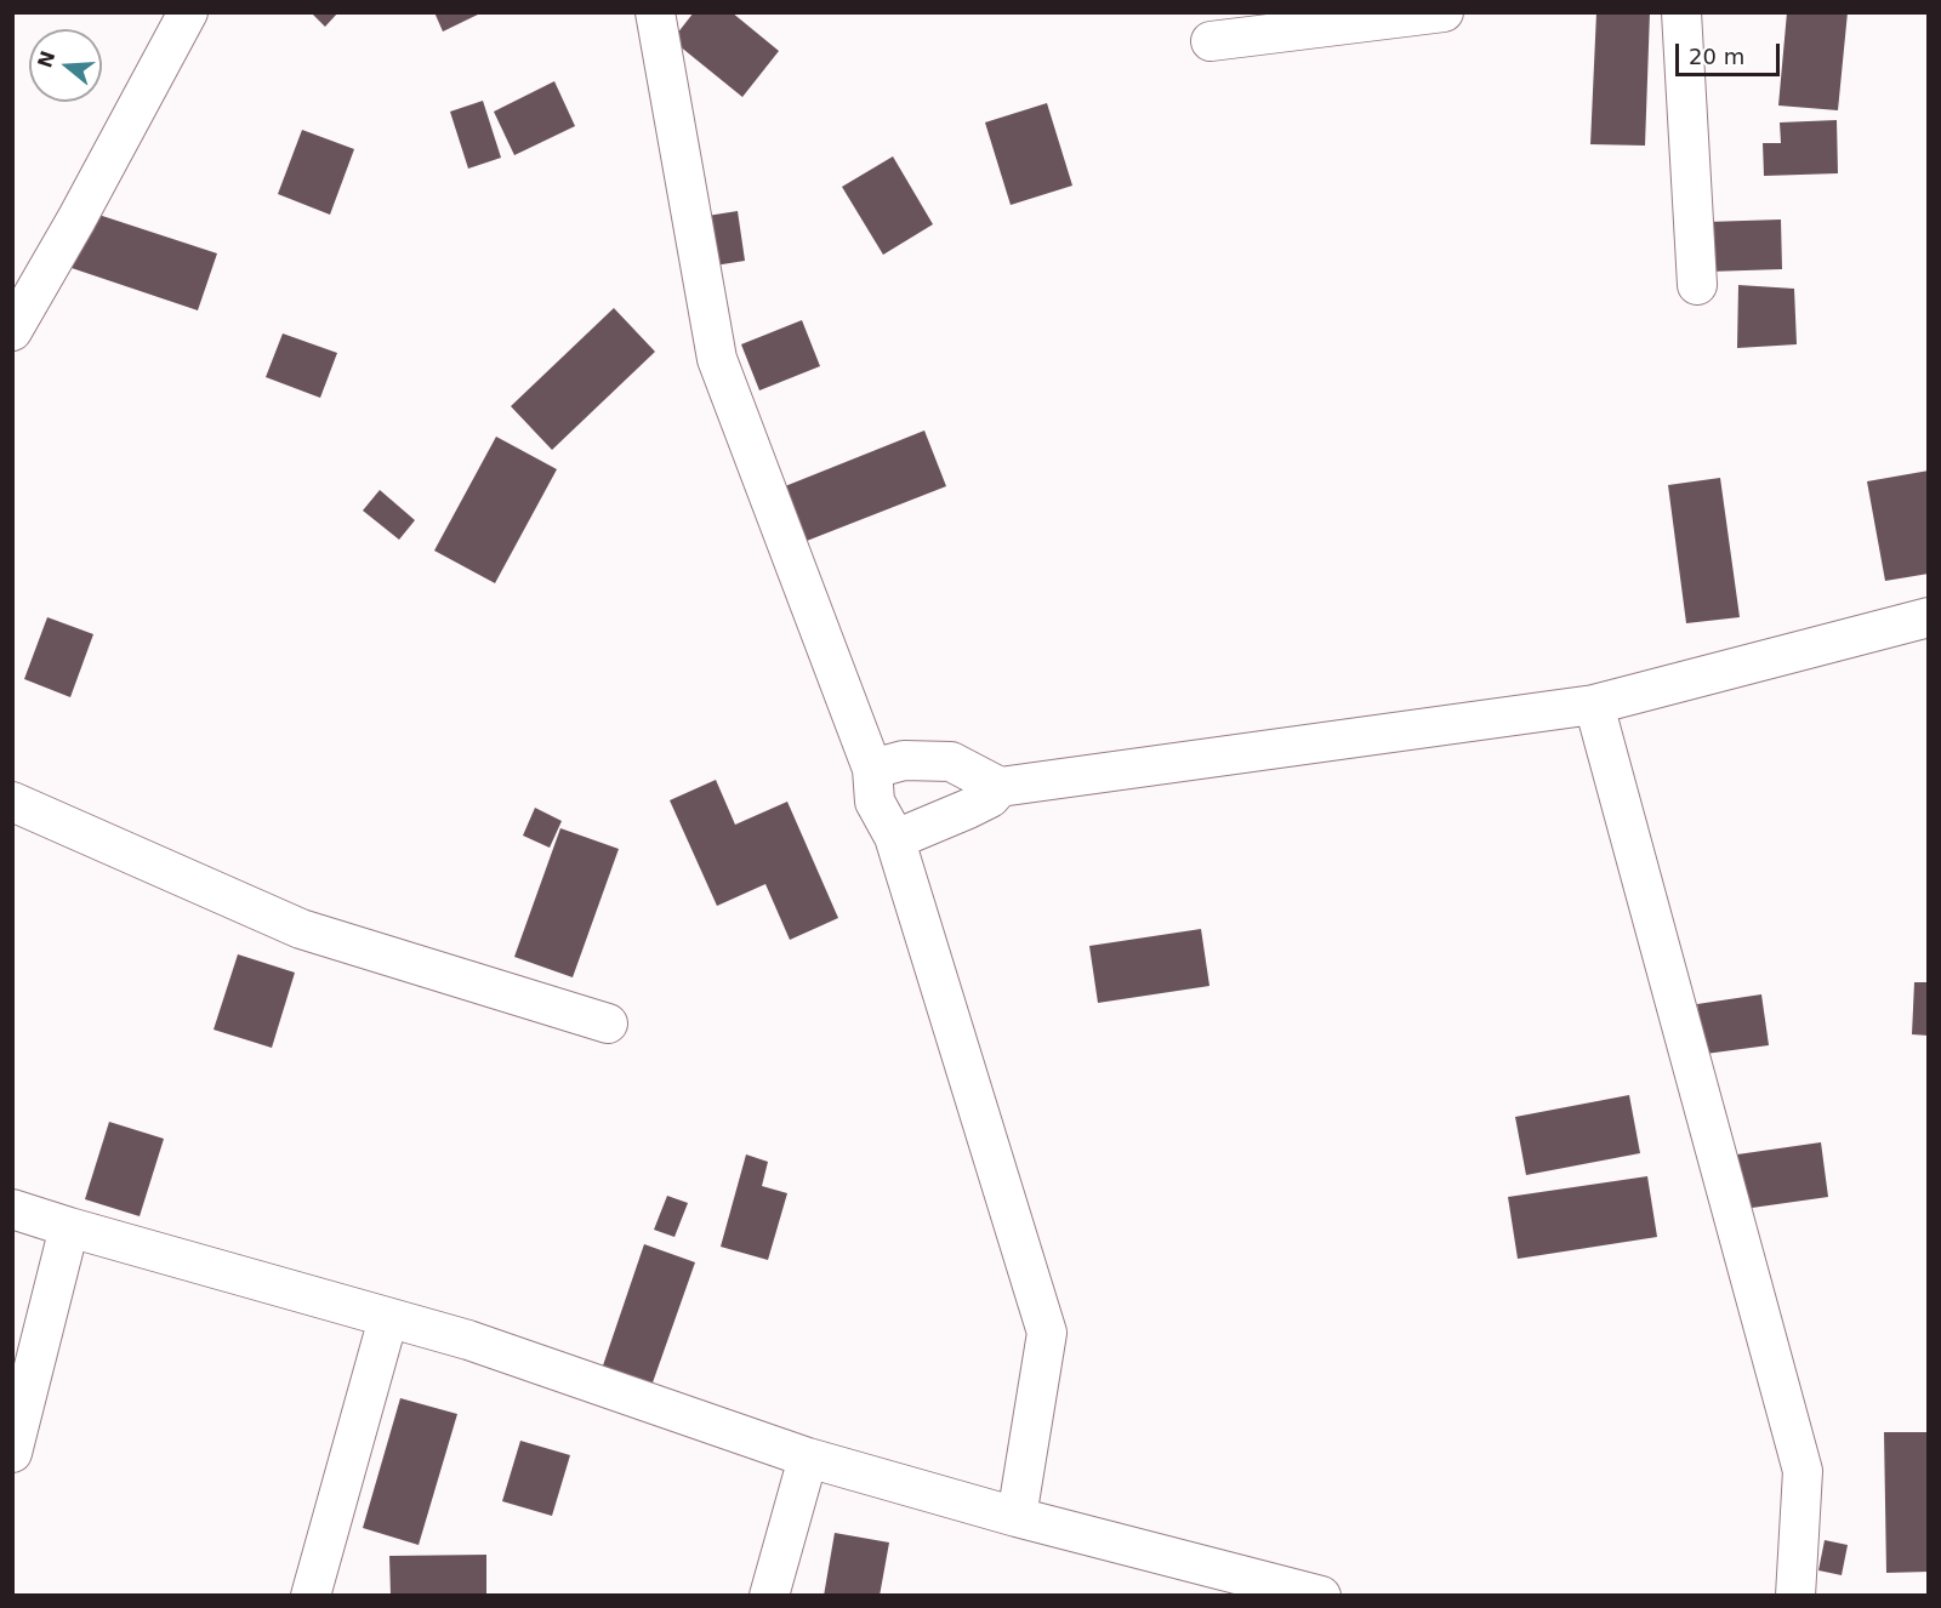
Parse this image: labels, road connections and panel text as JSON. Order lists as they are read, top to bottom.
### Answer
{
  "scale_bar": "20 m",
  "north": "left"
}
